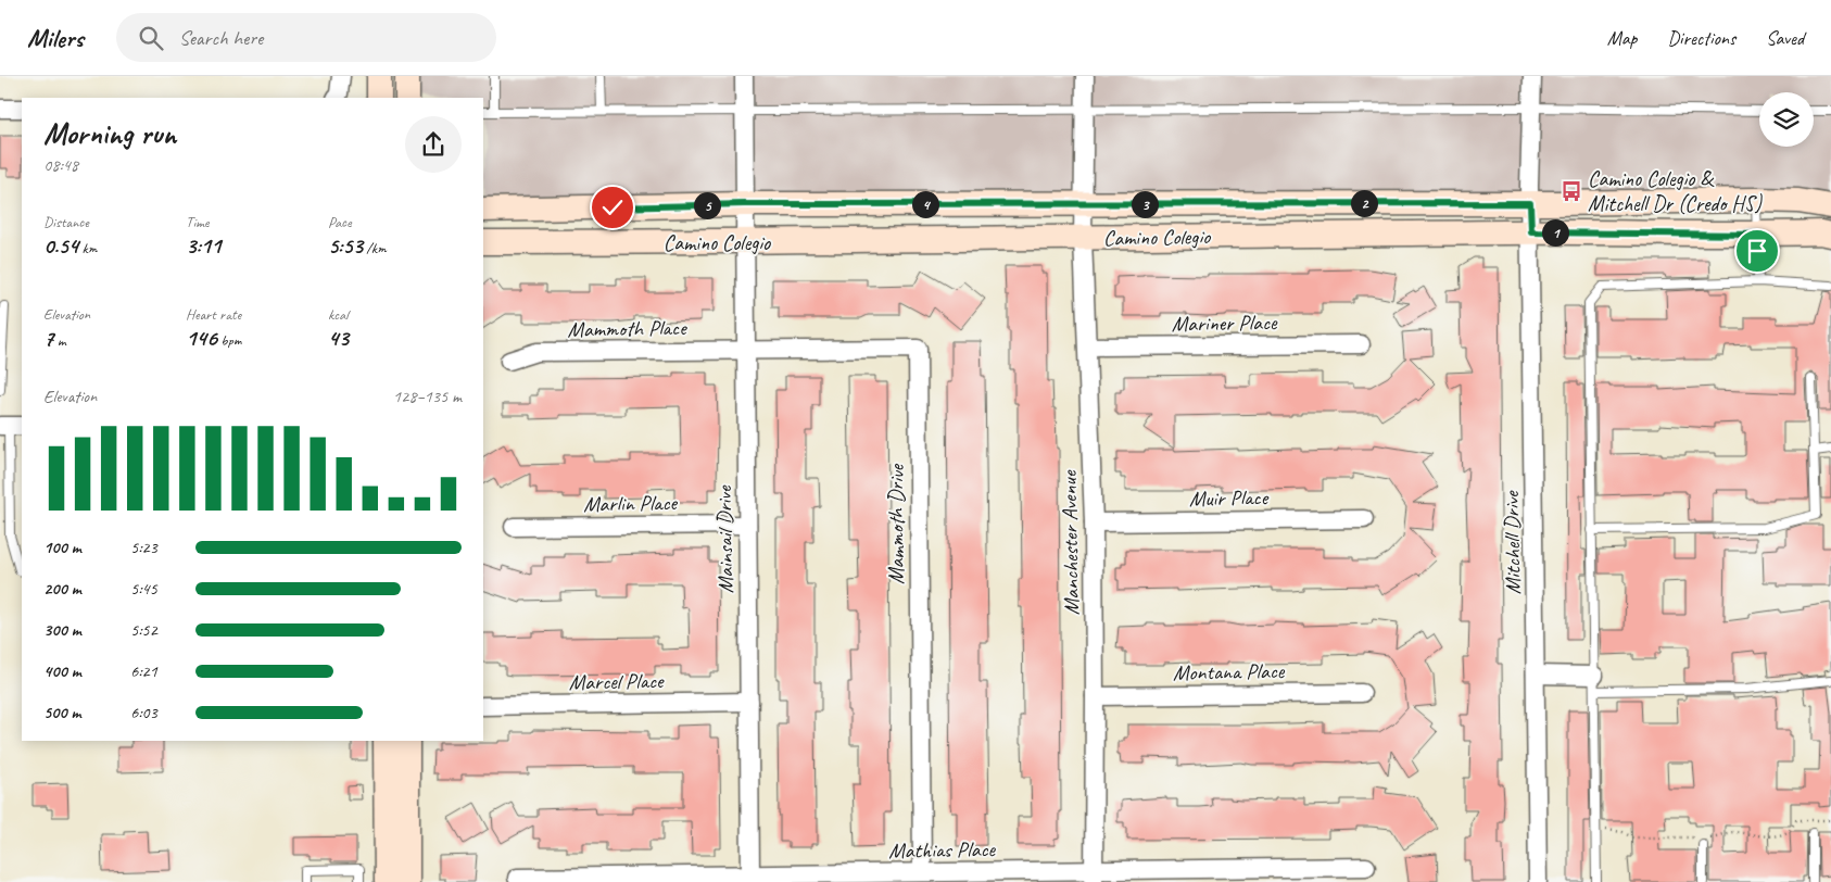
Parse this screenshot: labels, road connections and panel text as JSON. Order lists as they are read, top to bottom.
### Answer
{
  "streets": {
    "street": [
      "Camino Colegio",
      "Mariner Place",
      "Mammoth Place",
      "Muir Place",
      "Marlin Place",
      "Mammoth Drive",
      "Mainsail Drive",
      "Manchester Avenue",
      "Mitchell Drive",
      "Montana Place",
      "Marcel Place",
      "Mathias Place"
    ]
  },
  "crossings": [
    ["Camino Colegio", "Mainsail Drive"],
    ["Camino Colegio", "Manchester Avenue"],
    ["Camino Colegio", "Mitchell Drive"],
    ["Mariner Place", "Manchester Avenue"],
    ["Mammoth Place", "Mammoth Drive"],
    ["Mammoth Place", "Mainsail Drive"],
    ["Muir Place", "Manchester Avenue"],
    ["Marlin Place", "Mainsail Drive"],
    ["Mammoth Drive", "Mainsail Drive"],
    ["Mammoth Drive", "Mathias Place"],
    ["Mainsail Drive", "Marcel Place"],
    ["Mainsail Drive", "Mathias Place"],
    ["Manchester Avenue", "Montana Place"],
    ["Manchester Avenue", "Mathias Place"]
  ],
  "places": {
    "bus stop": ["Camino Colegio & Mitchell Dr (Credo HS)"]
  },
  "page": {
    "header": "Milers",
    "search": "Search here",
    "nav": ["Map", "Directions", "Saved"],
    "heading": ["Morning run", "08:48"],
    "pins": [
      "2",
      "3",
      "4",
      "5",
      "1"
    ],
    "stats": [
      ["Distance", "0.54 km"],
      ["Time", "3:11"],
      ["Pace", "5:53 /km"],
      ["Elevation", "7 m"],
      ["Heart rate", "146 bpm"],
      ["kcal", "43"]
    ],
    "chart": ["Elevation", "128–135 m"],
    "list": [
      {
        "name": "100 m",
        "note": "5:23"
      },
      {
        "name": "200 m",
        "note": "5:45"
      },
      {
        "name": "300 m",
        "note": "5:52"
      },
      {
        "name": "400 m",
        "note": "6:21"
      },
      {
        "name": "500 m",
        "note": "6:03"
      }
    ]
  }
}
